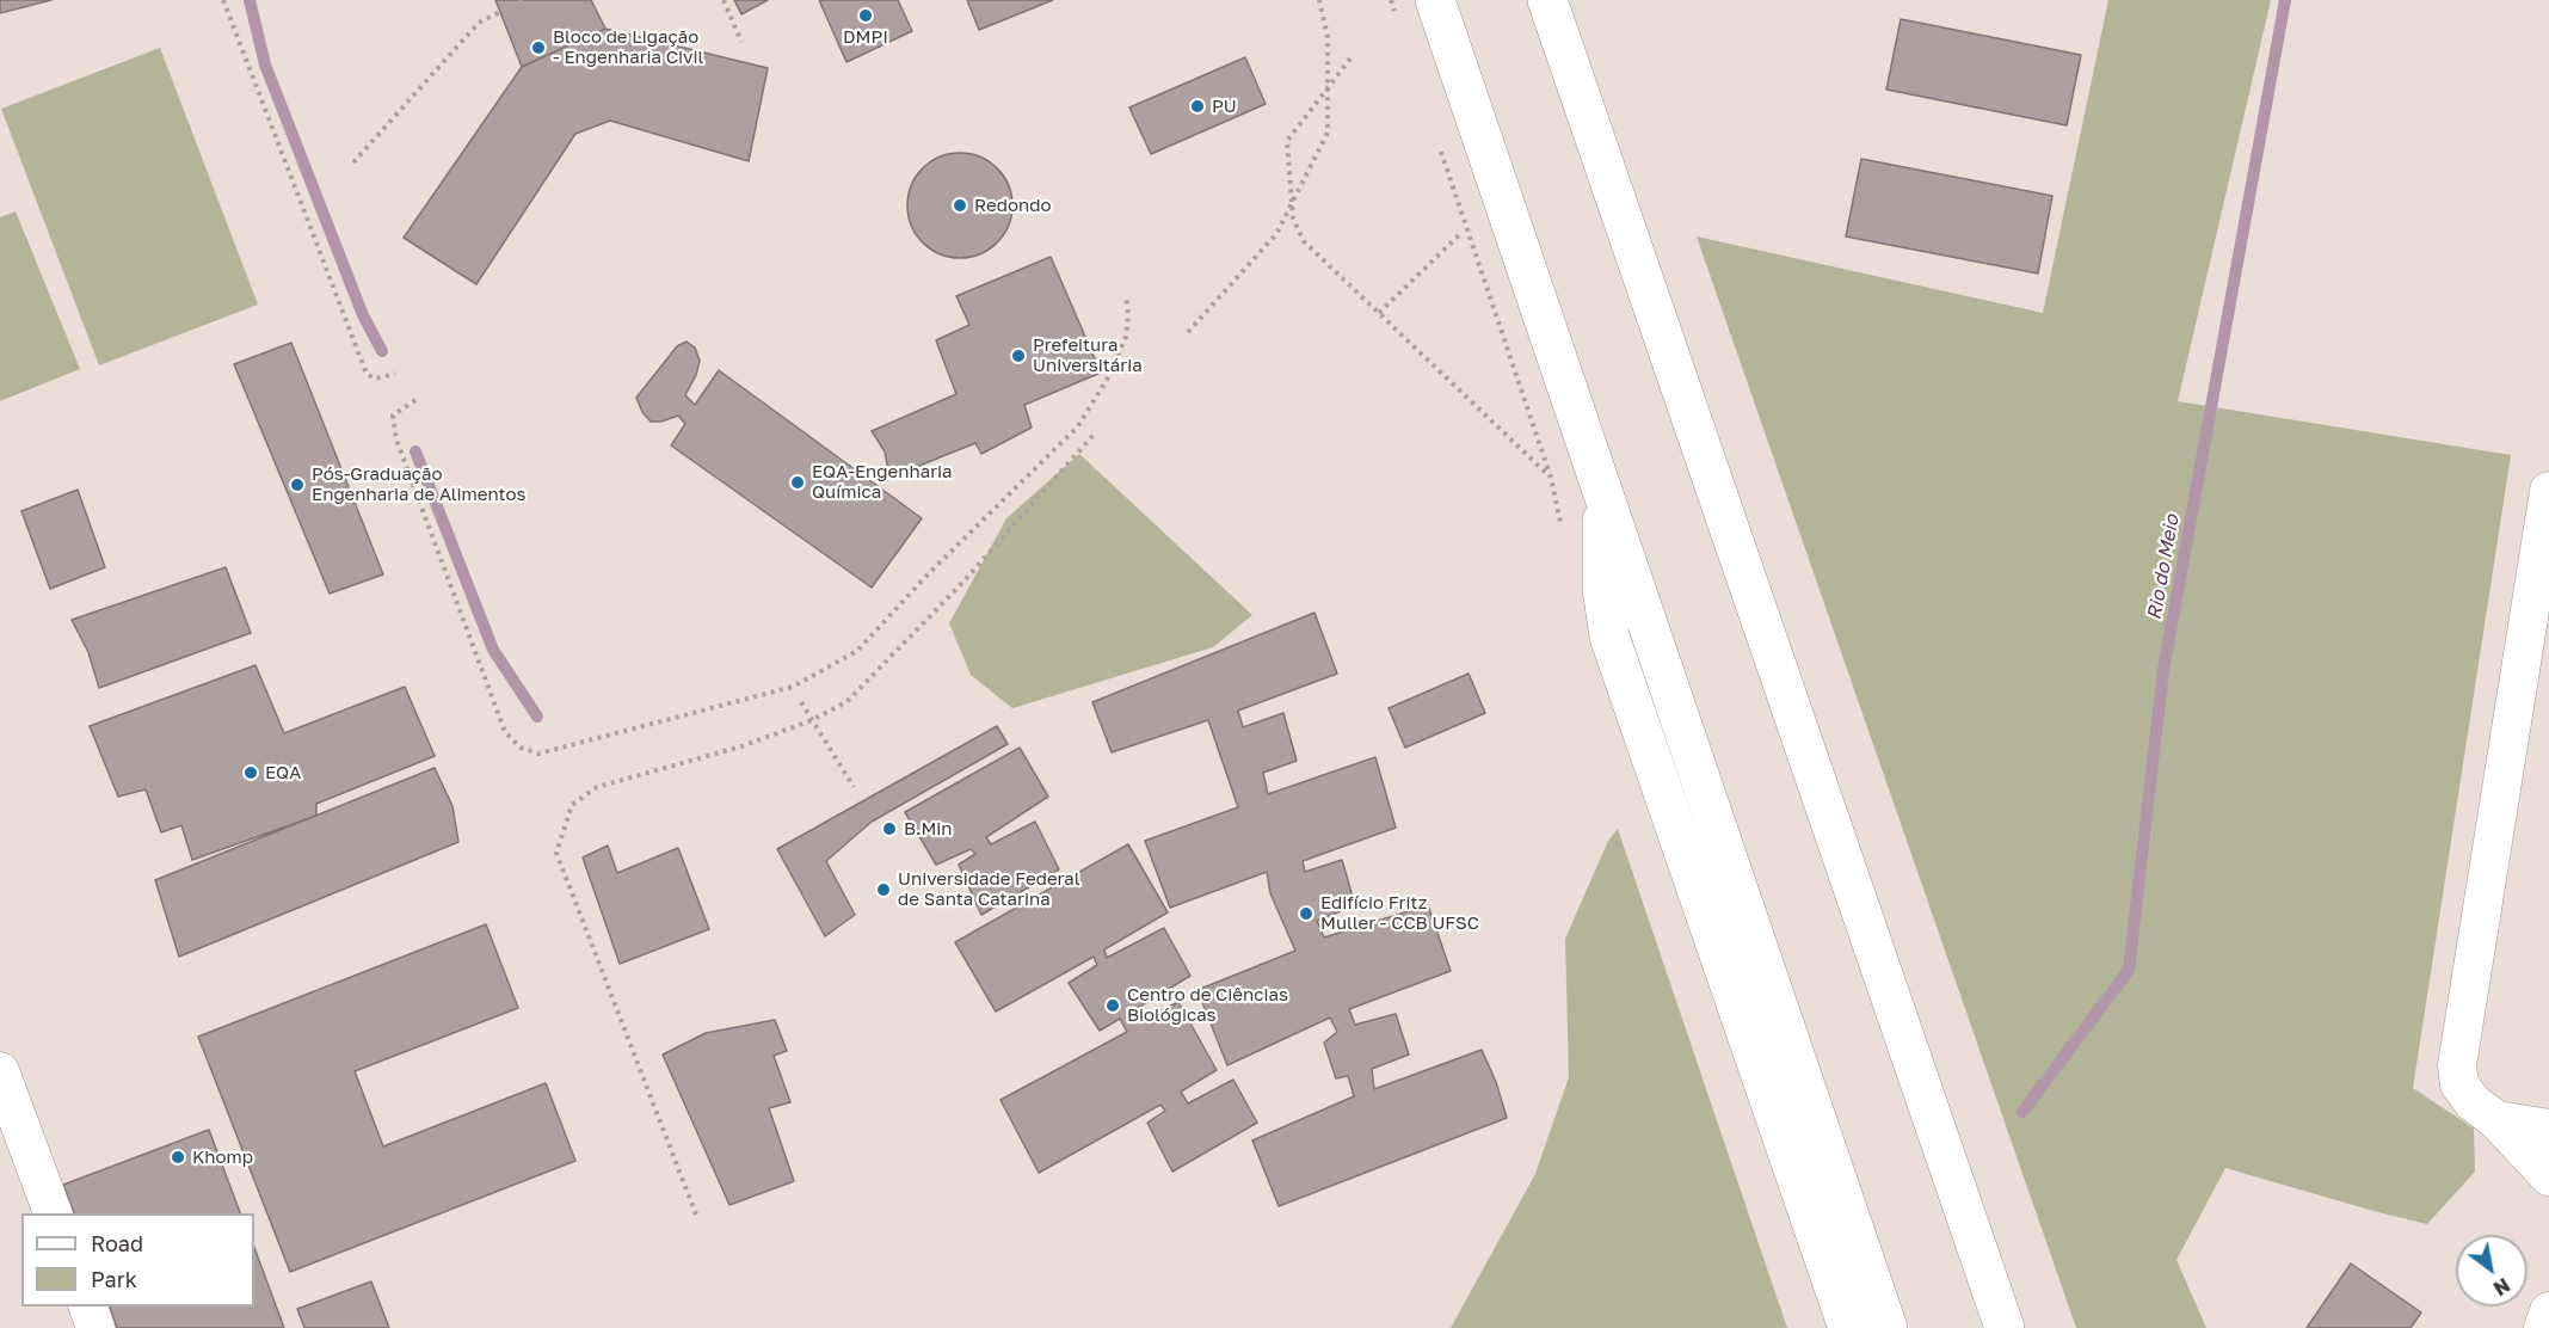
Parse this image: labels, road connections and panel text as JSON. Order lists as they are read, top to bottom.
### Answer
{
  "water": ["Rio do Meio"],
  "places": [
    "DMPI",
    "Bloco de Ligação - Engenharia Civil",
    "PU",
    "Redondo",
    "Prefeitura Universitária",
    "EQA-Engenharia Química",
    "Pós-Graduação Engenharia de Alimentos",
    "EQA",
    "B.Min",
    "Universidade Federal de Santa Catarina",
    "Edifício Fritz Muller - CCB UFSC",
    "Centro de Ciências Biológicas",
    "Khomp"
  ],
  "legend": ["Road", "Park"],
  "north": "bottom right"
}
